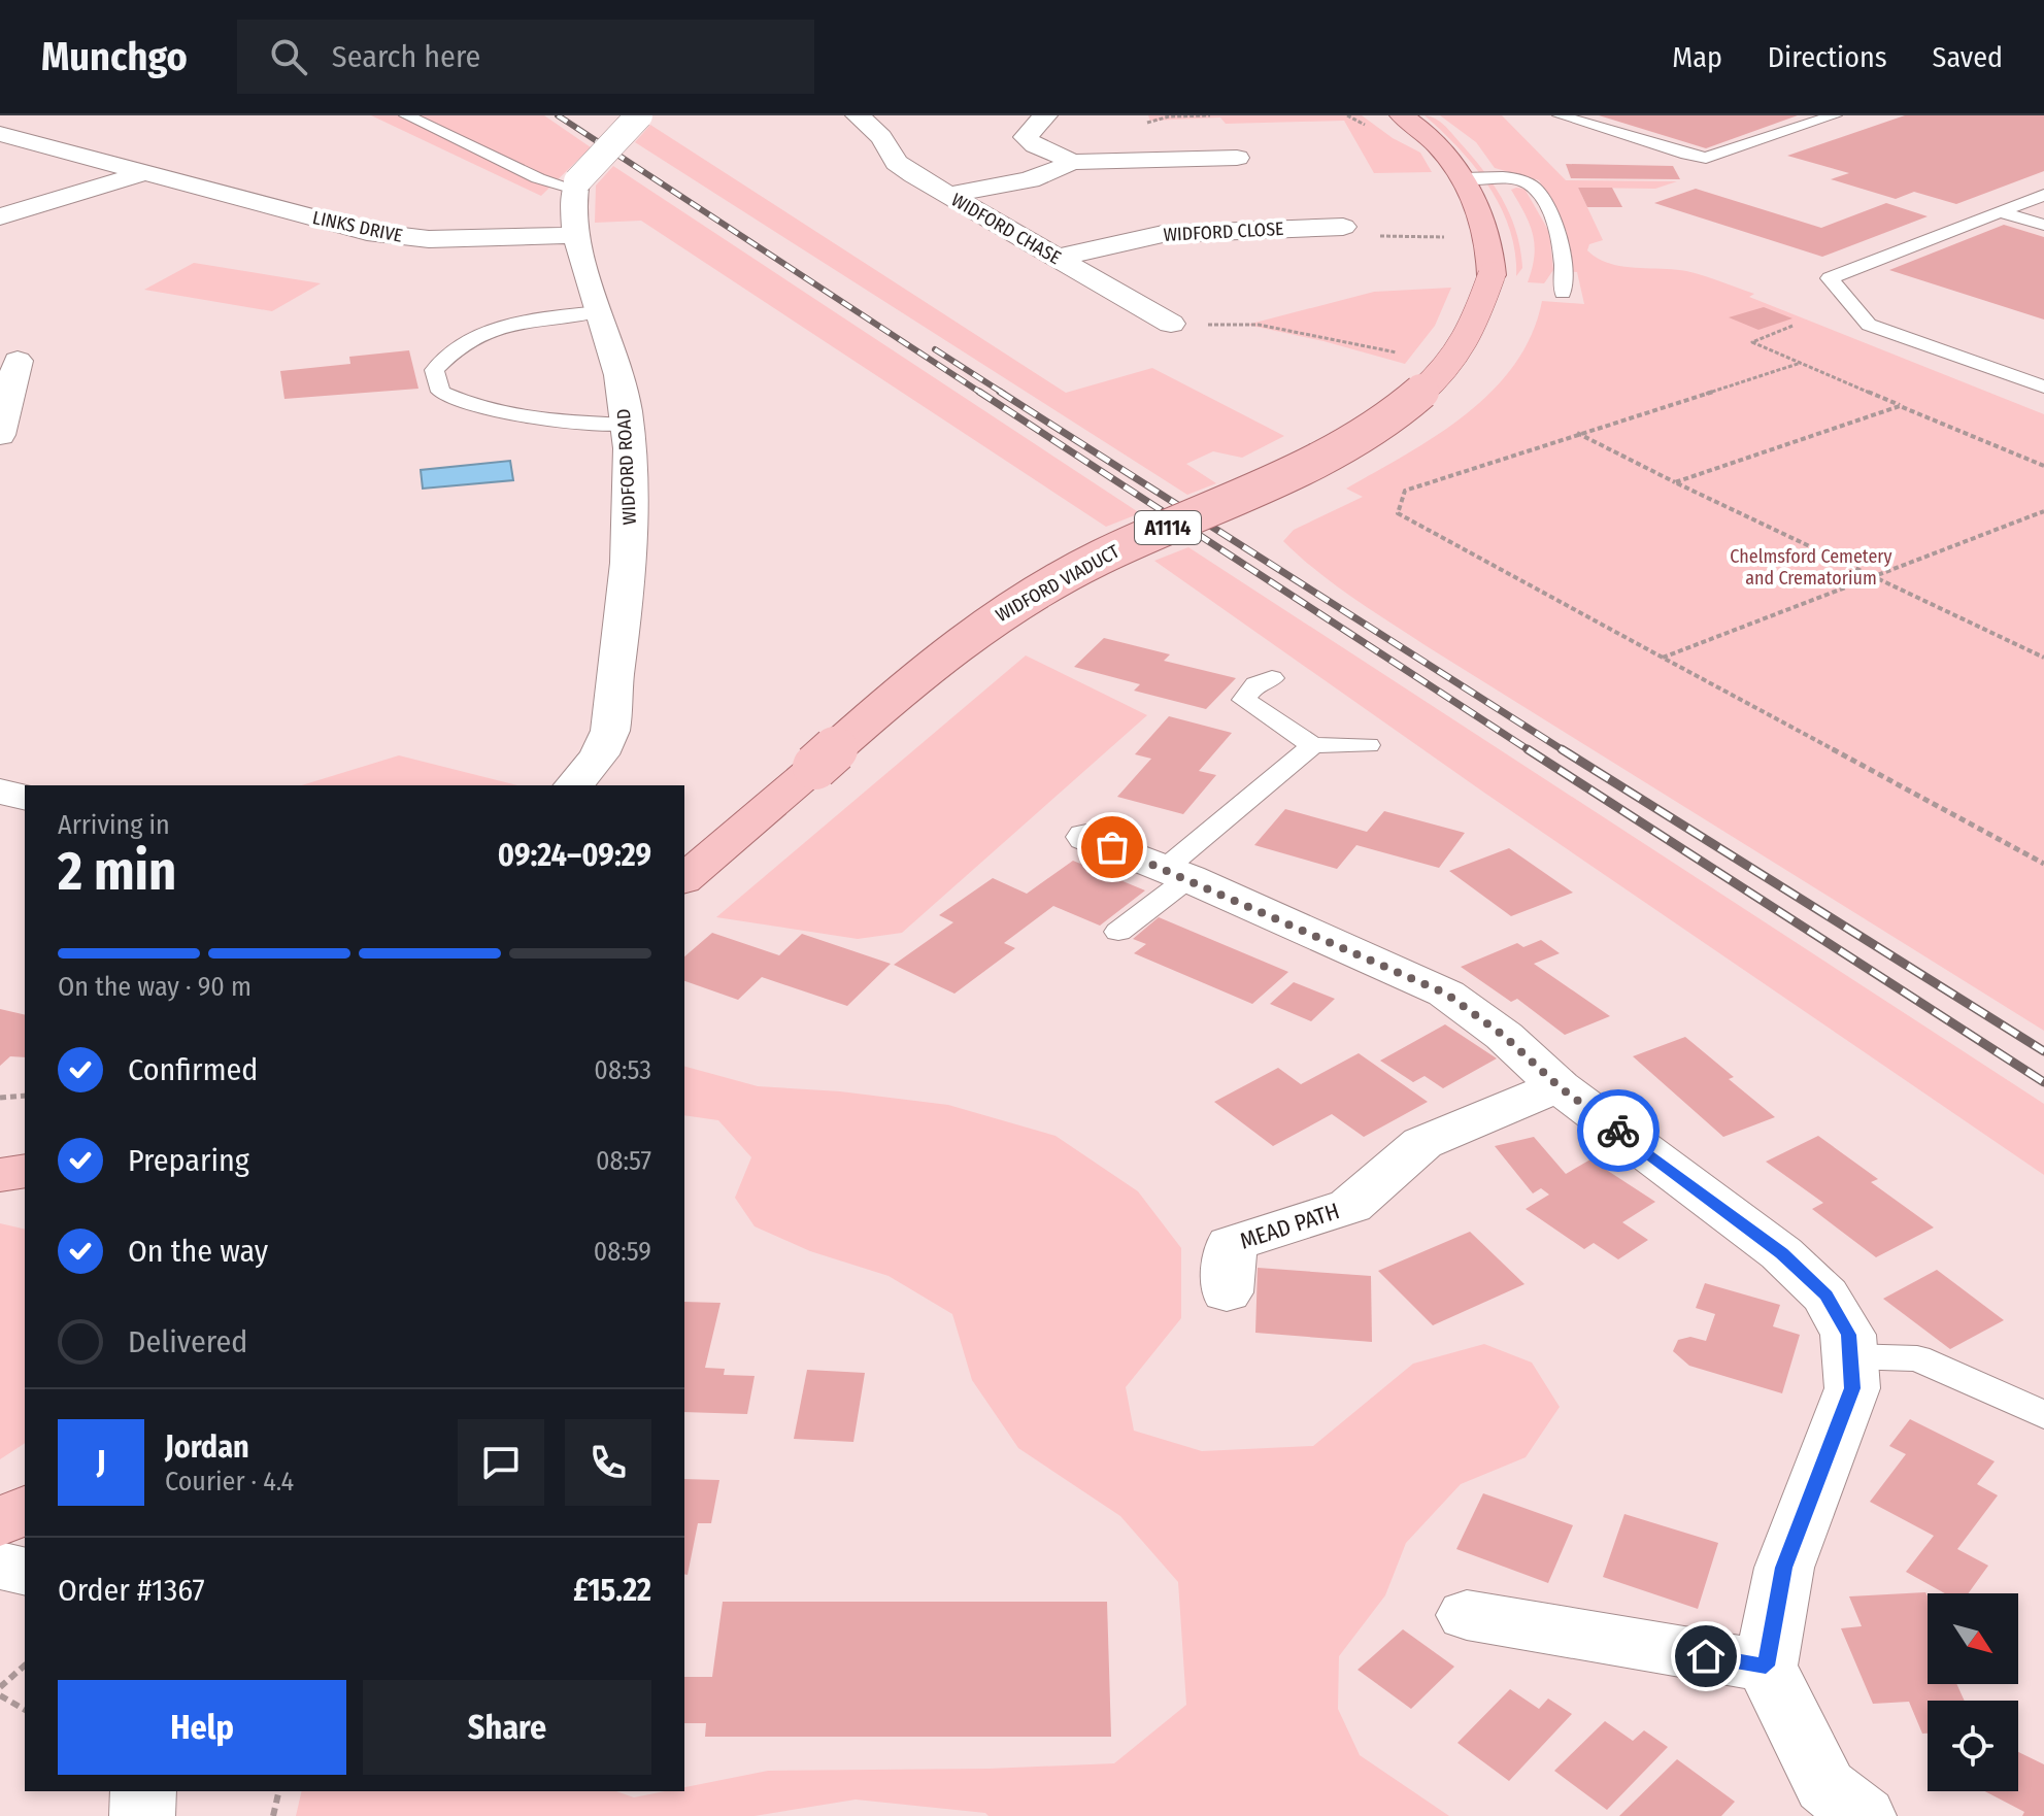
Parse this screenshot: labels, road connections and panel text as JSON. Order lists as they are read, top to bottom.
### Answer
{
  "streets": {
    "main road": ["A1114", "WIDFORD VIADUCT"],
    "street": [
      "LINKS DRIVE",
      "WIDFORD CHASE",
      "WIDFORD CLOSE",
      "WIDFORD ROAD",
      "MEAD PATH"
    ]
  },
  "crossings": [
    ["LINKS DRIVE", "WIDFORD ROAD"],
    ["WIDFORD CHASE", "WIDFORD CLOSE"],
    ["A1114", "WIDFORD VIADUCT"]
  ],
  "parks": ["Chelmsford Cemetery and Crematorium"],
  "north": "bottom right",
  "page": {
    "header": "Munchgo",
    "search": "Search here",
    "nav": ["Map", "Directions", "Saved"],
    "heading": ["2 min", "Arriving in", "09:24–09:29"],
    "panel": [
      "Jordan",
      "Courier · 4.4",
      "Order #1367",
      "£15.22"
    ],
    "bar": "On the way · 90 m",
    "list": [
      ["Confirmed", "08:53"],
      ["Preparing", "08:57"],
      ["On the way", "08:59"],
      "Delivered"
    ],
    "round": "J",
    "buttons": ["Help", "Share"]
  }
}
